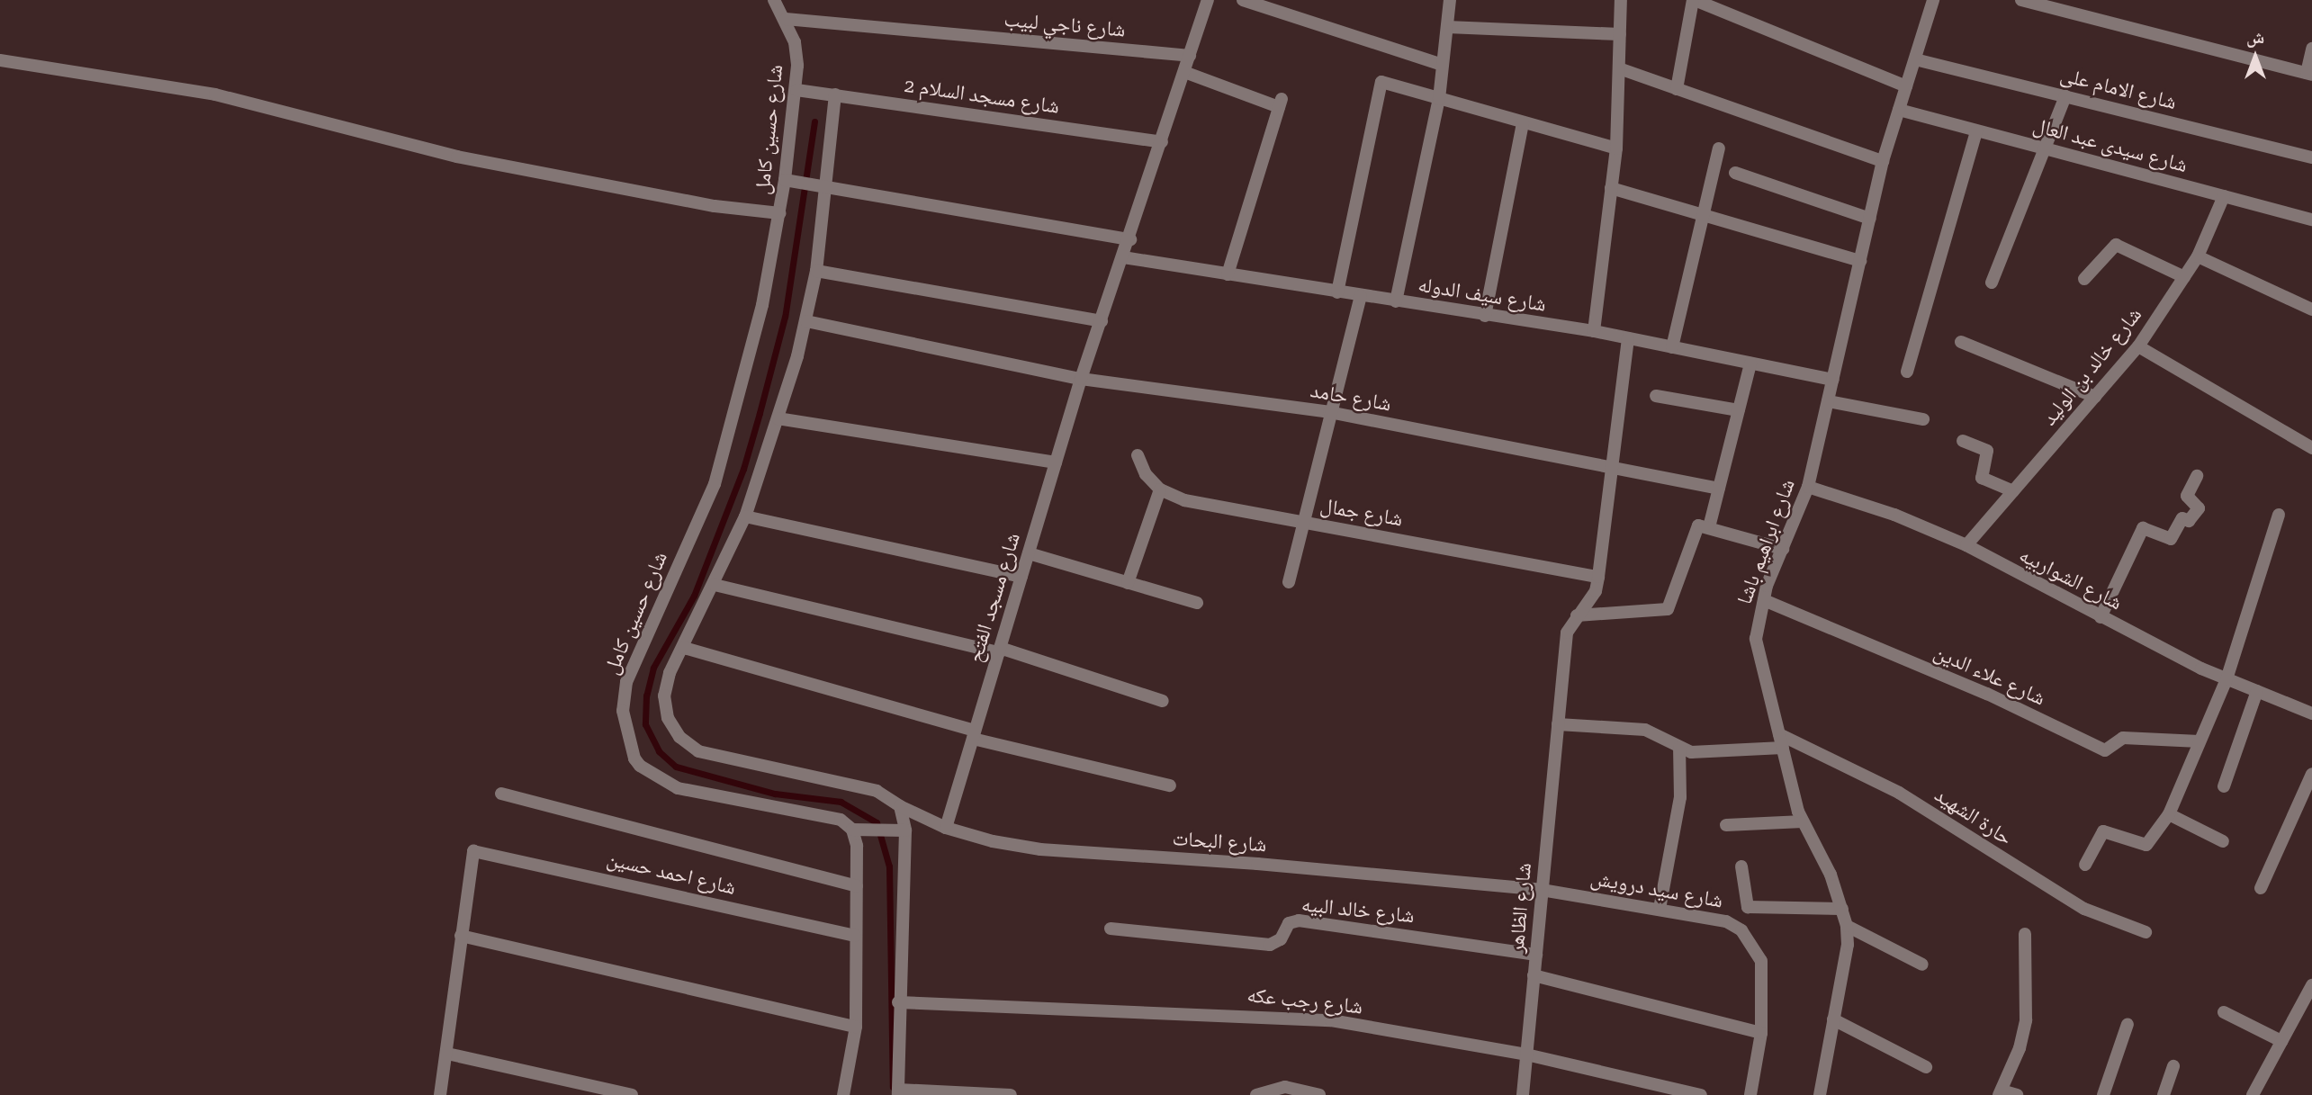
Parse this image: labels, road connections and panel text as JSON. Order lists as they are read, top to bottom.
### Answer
{
  "streets": {
    "street": [
      "شارع ناجي لبيب",
      "شارع الامام على",
      "شارع مسجد السلام 2",
      "شارع حسين كامل",
      "شارع سيدى عبد العال",
      "شارع سيف الدوله",
      "شارع خالد بن الوليد",
      "شارع حامد",
      "شارع جمال",
      "شارع ابراهيم باشا",
      "شارع الشواربيه",
      "شارع مسجد الفتح",
      "شارع علاء الدين",
      "حارة الشهيد",
      "شارع البحات",
      "شارع احمد حسين",
      "شارع سيد درويش",
      "شارع الظاهر",
      "شارع خالد البيه",
      "شارع رجب عكه"
    ]
  },
  "crossings": [
    ["شارع ناجي لبيب", "شارع حسين كامل"],
    ["شارع ناجي لبيب", "شارع مسجد الفتح"],
    ["شارع الامام على", "شارع ابراهيم باشا"],
    ["شارع مسجد السلام 2", "شارع حسين كامل"],
    ["شارع مسجد السلام 2", "شارع مسجد الفتح"],
    ["شارع سيدى عبد العال", "شارع خالد بن الوليد"],
    ["شارع سيدى عبد العال", "شارع ابراهيم باشا"],
    ["شارع سيف الدوله", "شارع ابراهيم باشا"],
    ["شارع سيف الدوله", "شارع مسجد الفتح"],
    ["شارع سيف الدوله", "شارع الظاهر"],
    ["شارع خالد بن الوليد", "شارع الشواربيه"],
    ["شارع حامد", "شارع مسجد الفتح"],
    ["شارع حامد", "شارع الظاهر"],
    ["شارع جمال", "شارع الظاهر"],
    ["شارع ابراهيم باشا", "شارع الشواربيه"],
    ["شارع ابراهيم باشا", "شارع علاء الدين"],
    ["شارع ابراهيم باشا", "حارة الشهيد"],
    ["شارع مسجد الفتح", "شارع البحات"],
    ["شارع البحات", "شارع سيد درويش"],
    ["شارع البحات", "شارع الظاهر"],
    ["شارع سيد درويش", "شارع الظاهر"],
    ["شارع الظاهر", "شارع خالد البيه"],
    ["شارع الظاهر", "شارع رجب عكه"]
  ],
  "north": "top"
}
